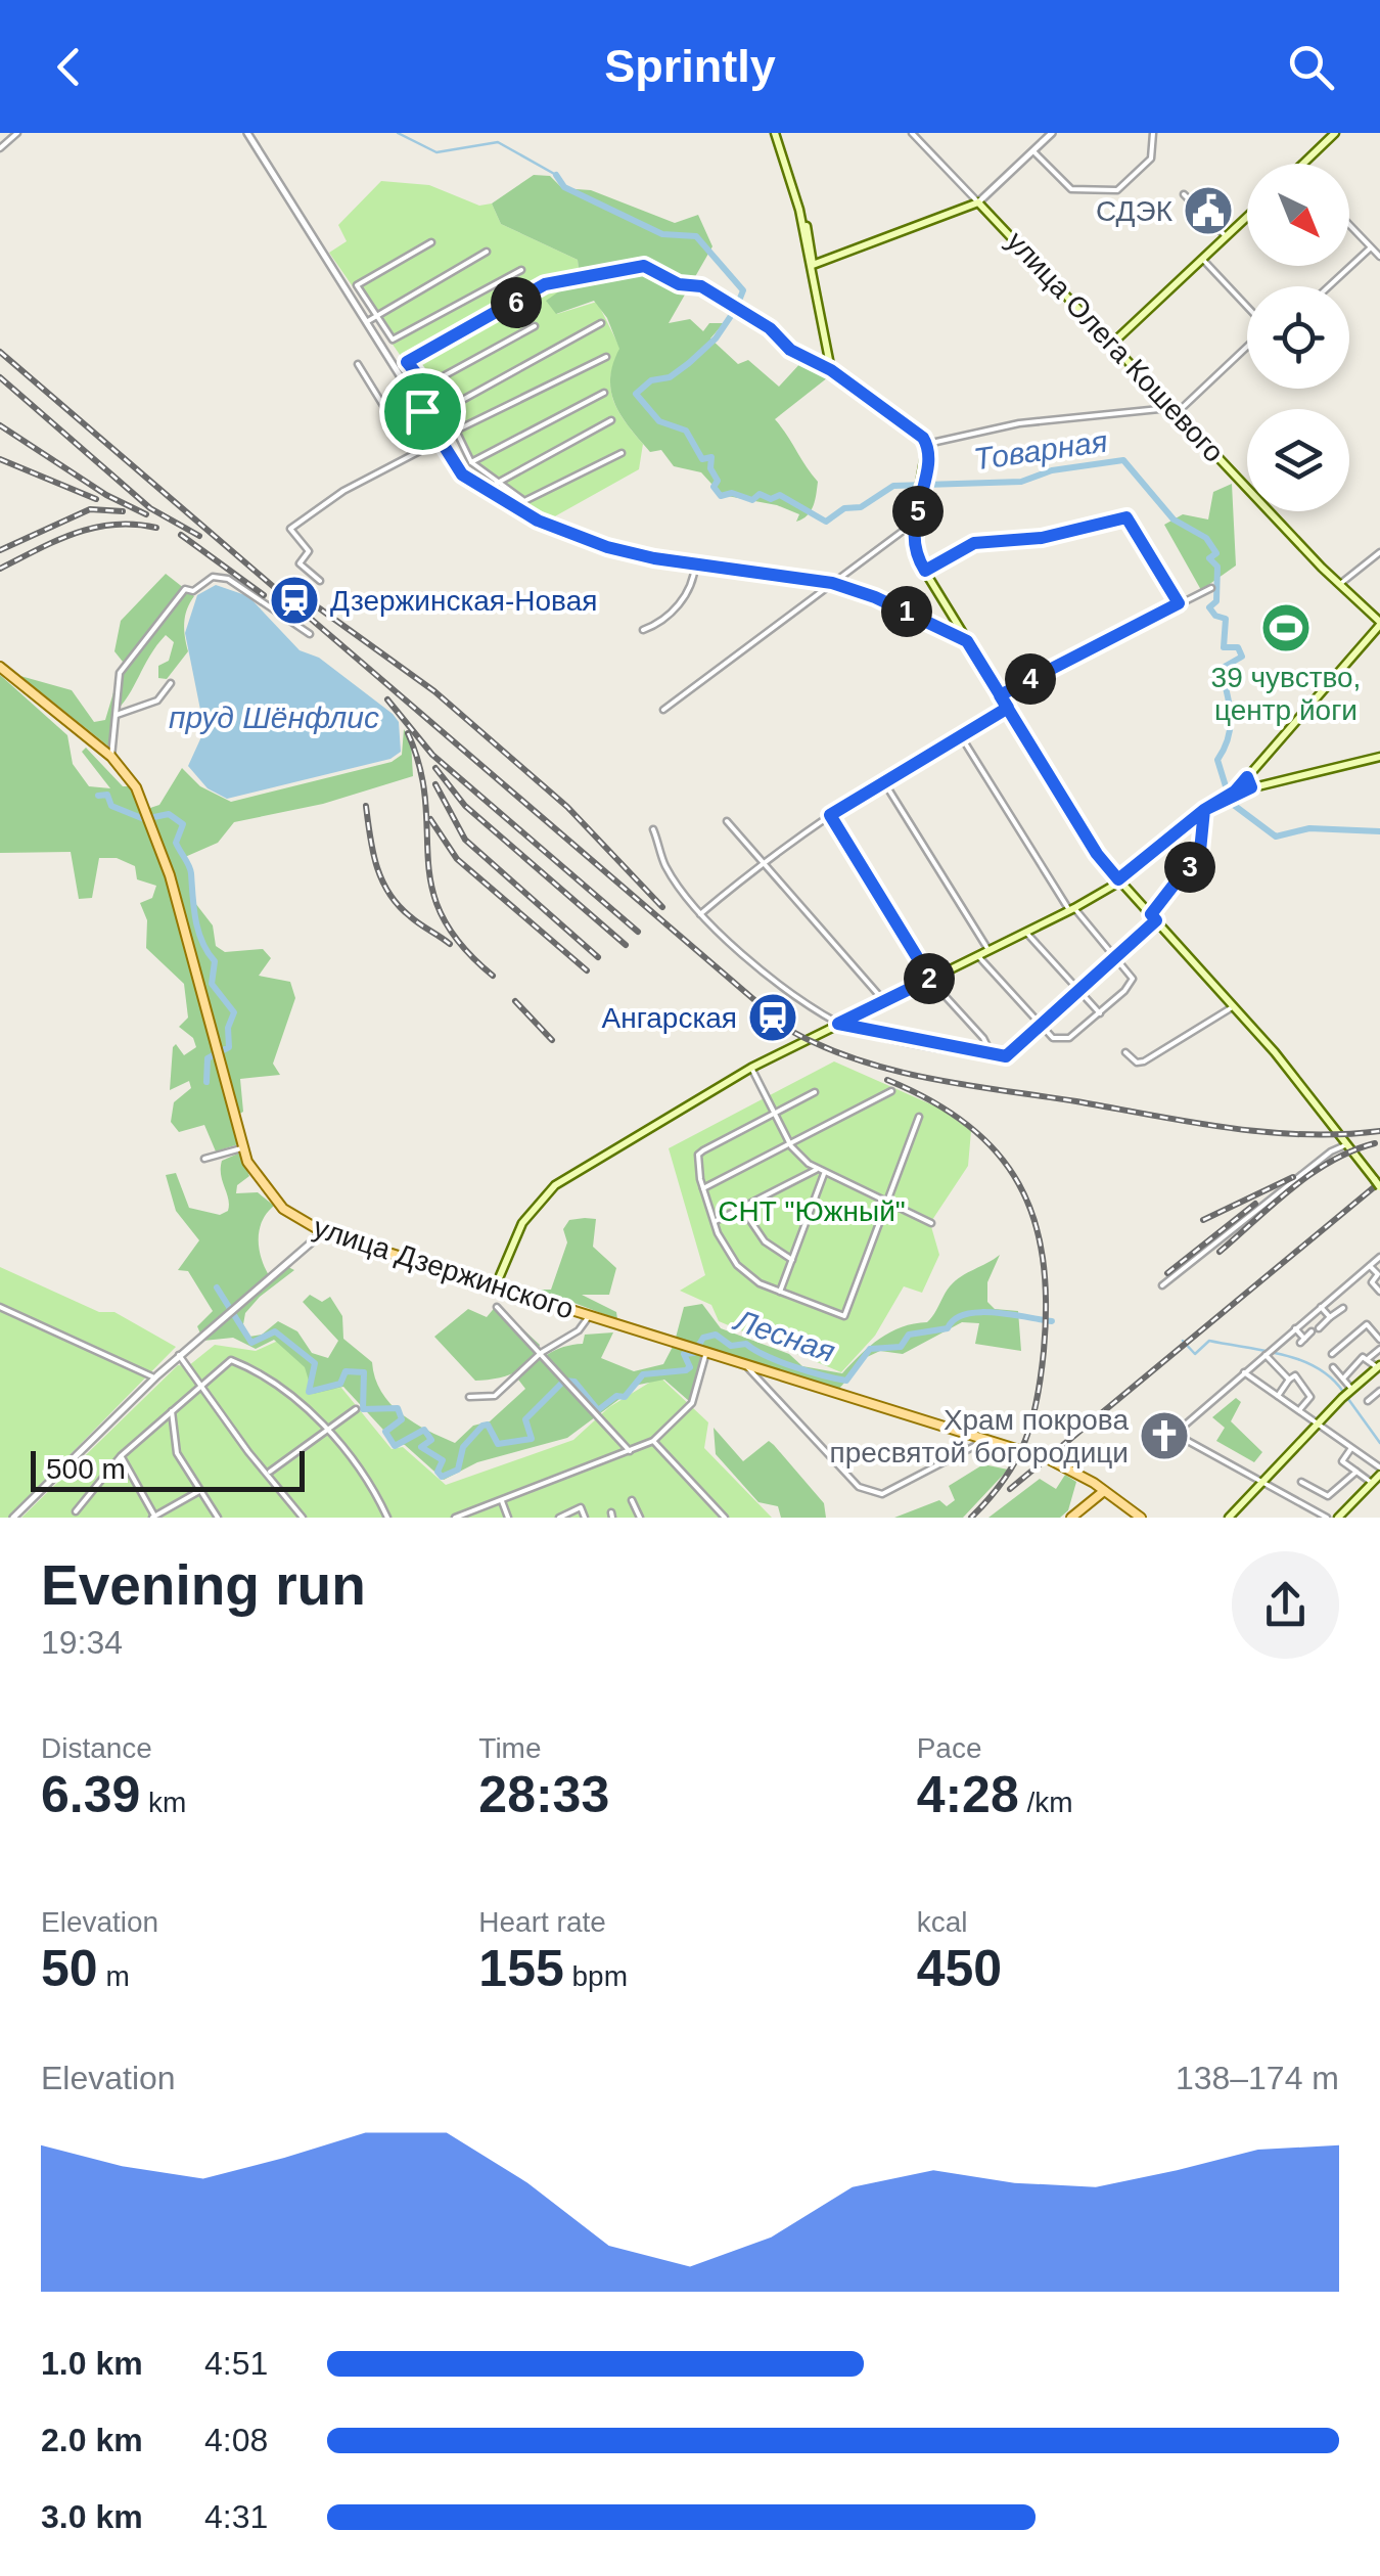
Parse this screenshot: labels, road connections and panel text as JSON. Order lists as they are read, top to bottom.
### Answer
{
  "streets": {
    "main road": ["улица Олега Кошевого", "улица Дзержинского"]
  },
  "water": ["Товарная", "пруд Шёнфлис", "Лесная"],
  "parks": ["СНТ \"Южный\""],
  "places": {
    "public building": ["СДЭК"],
    "station": ["Дзержинская-Новая", "Ангарская"],
    "sports": ["39 чувство, центр йоги"],
    "church": ["Храм покрова пресвятой богородици"]
  },
  "scale_bar": "500 m",
  "north": "bottom right",
  "page": {
    "header": "Sprintly",
    "pins": [
      "6",
      "5",
      "1",
      "4",
      "3",
      "2"
    ],
    "scale": "500 m",
    "heading": ["Evening run", "19:34"],
    "stats": [
      ["Distance", "6.39 km"],
      ["Time", "28:33"],
      ["Pace", "4:28 /km"],
      ["Elevation", "50 m"],
      ["Heart rate", "155 bpm"],
      ["kcal", "450"]
    ],
    "chart": ["Elevation", "138–174 m"],
    "list": [
      {
        "name": "1.0 km",
        "note": "4:51"
      },
      {
        "name": "2.0 km",
        "note": "4:08"
      },
      {
        "name": "3.0 km",
        "note": "4:31"
      }
    ]
  }
}
